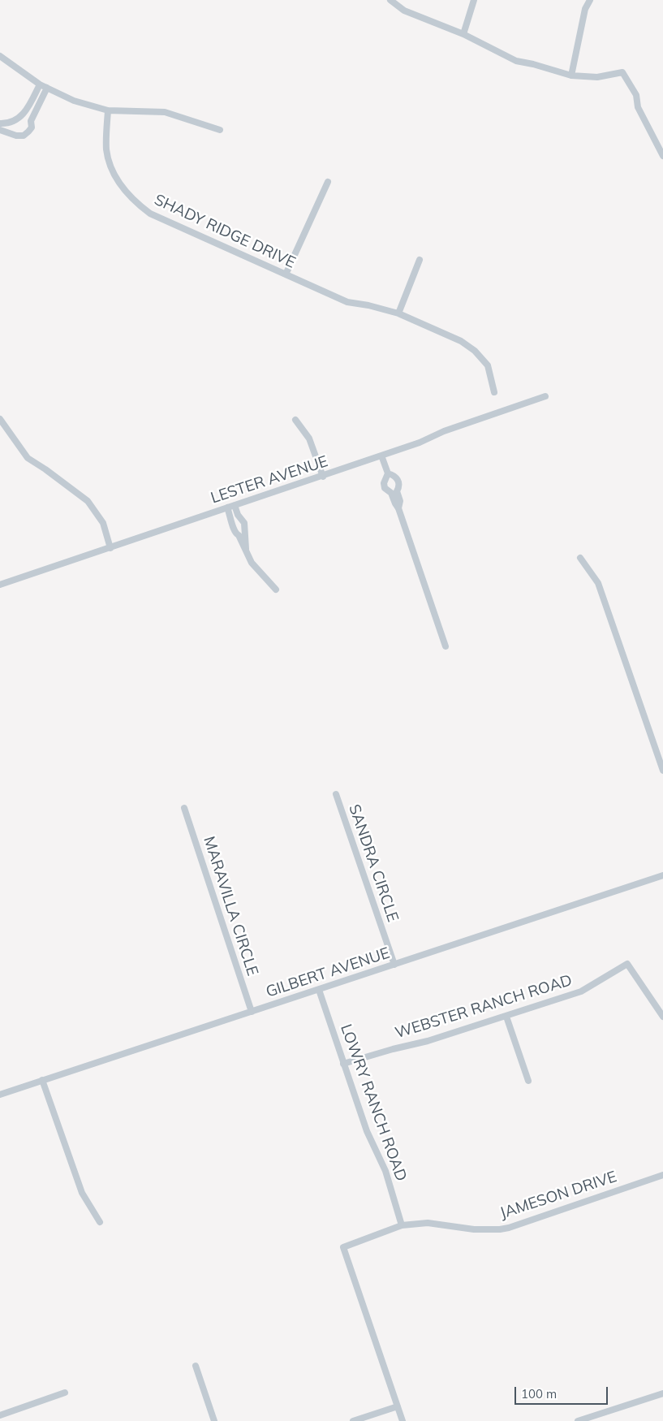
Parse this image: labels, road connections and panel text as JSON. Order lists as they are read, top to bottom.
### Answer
{
  "streets": {
    "street": [
      "SHADY RIDGE DRIVE",
      "LESTER AVENUE",
      "SANDRA CIRCLE",
      "MARAVILLA CIRCLE",
      "GILBERT AVENUE",
      "WEBSTER RANCH ROAD",
      "LOWRY RANCH ROAD",
      "JAMESON DRIVE"
    ]
  },
  "crossings": [
    ["SANDRA CIRCLE", "GILBERT AVENUE"],
    ["MARAVILLA CIRCLE", "GILBERT AVENUE"],
    ["GILBERT AVENUE", "LOWRY RANCH ROAD"],
    ["WEBSTER RANCH ROAD", "LOWRY RANCH ROAD"],
    ["LOWRY RANCH ROAD", "JAMESON DRIVE"]
  ],
  "scale_bar": "100 m"
}
